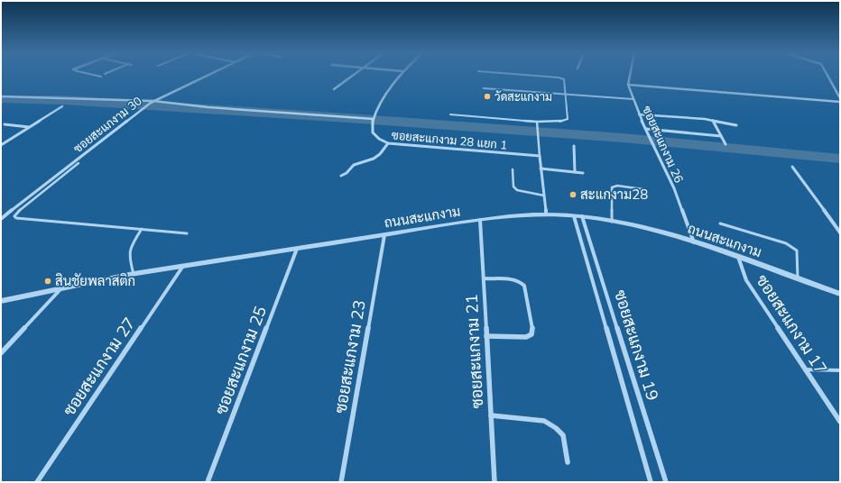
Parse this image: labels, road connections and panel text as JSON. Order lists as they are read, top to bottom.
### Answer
{
  "streets": {
    "street": [
      "ซอยสะแกงาม 30",
      "ซอยสะแกงาม 28 แยก 1",
      "ซอยสะแกงาม 26",
      "ถนนสะแกงาม",
      "ซอยสะแกงาม 17",
      "ซอยสะแกงาม 19",
      "ซอยสะแกงาม 21",
      "ซอยสะแกงาม 23",
      "ซอยสะแกงาม 25",
      "ซอยสะแกงาม 27"
    ]
  },
  "crossings": [
    ["ซอยสะแกงาม 26", "ถนนสะแกงาม"],
    ["ถนนสะแกงาม", "ซอยสะแกงาม 17"],
    ["ถนนสะแกงาม", "ซอยสะแกงาม 19"],
    ["ถนนสะแกงาม", "ซอยสะแกงาม 21"],
    ["ถนนสะแกงาม", "ซอยสะแกงาม 23"],
    ["ถนนสะแกงาม", "ซอยสะแกงาม 25"],
    ["ถนนสะแกงาม", "ซอยสะแกงาม 27"]
  ],
  "places": ["วัดสะแกงาม", "สะแกงาม28", "สินชัยพลาสติก"]
}
